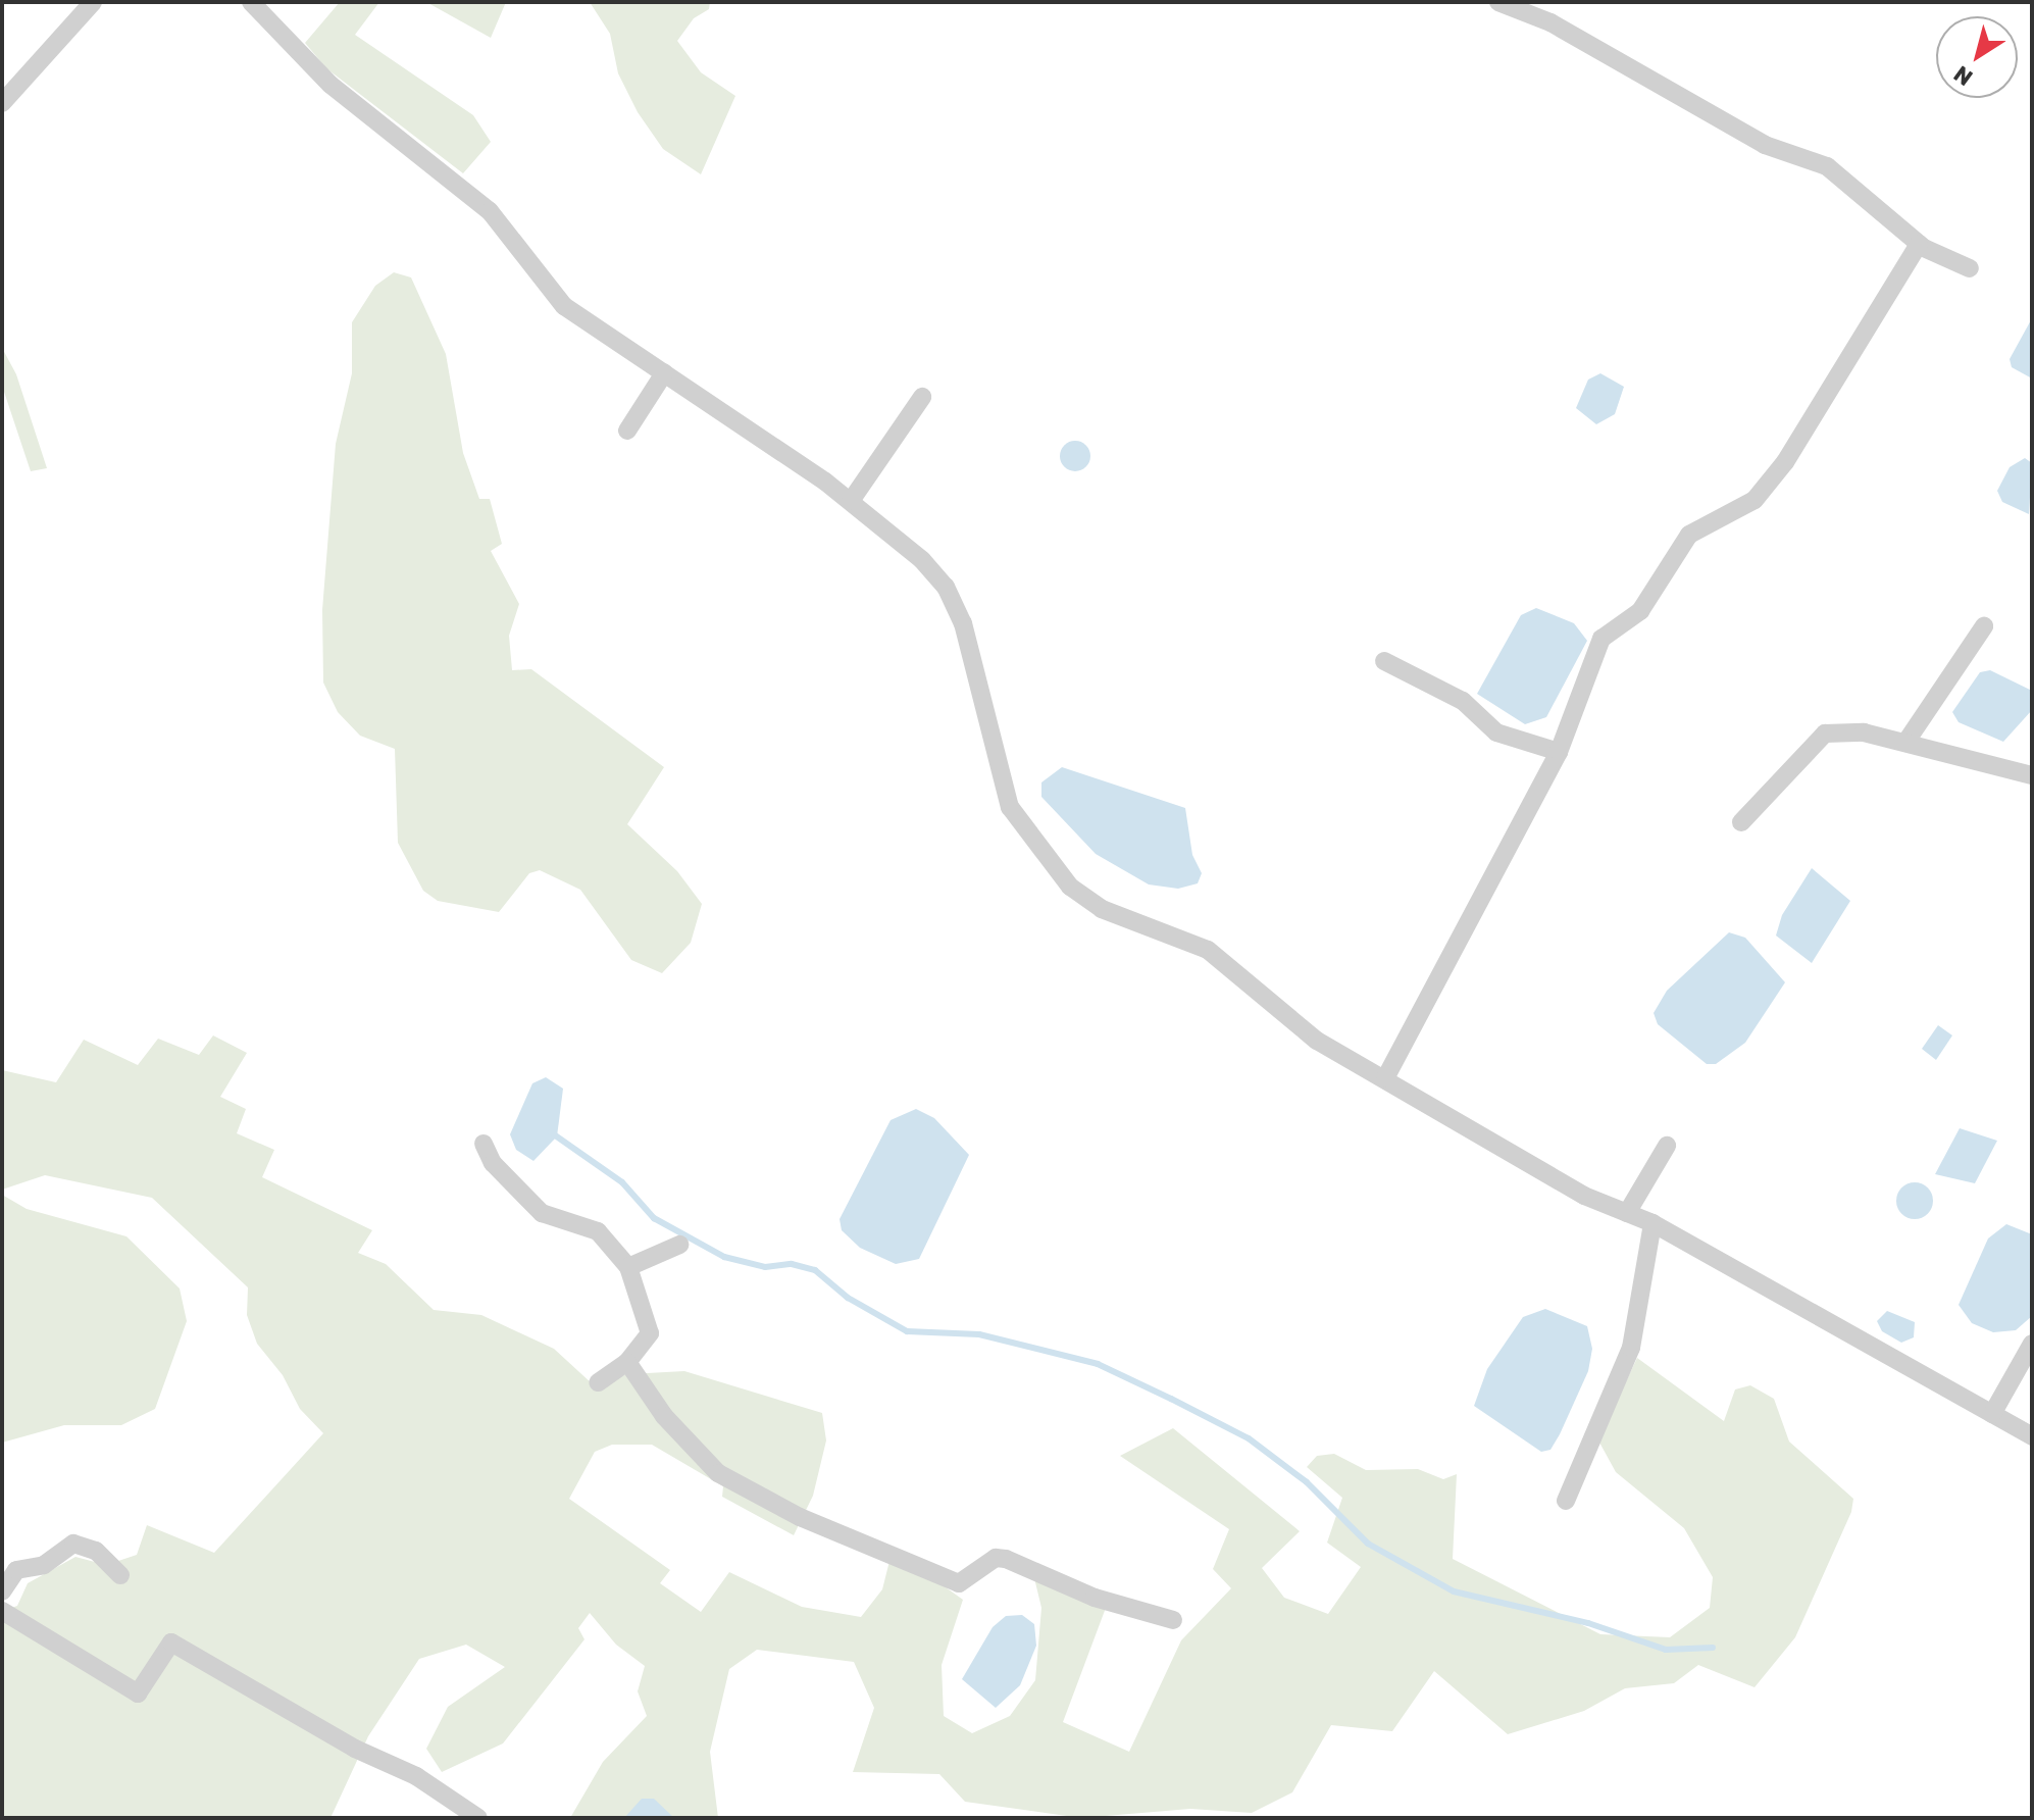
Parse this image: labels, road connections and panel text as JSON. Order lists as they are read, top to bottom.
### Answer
{
  "north": "bottom left"
}
